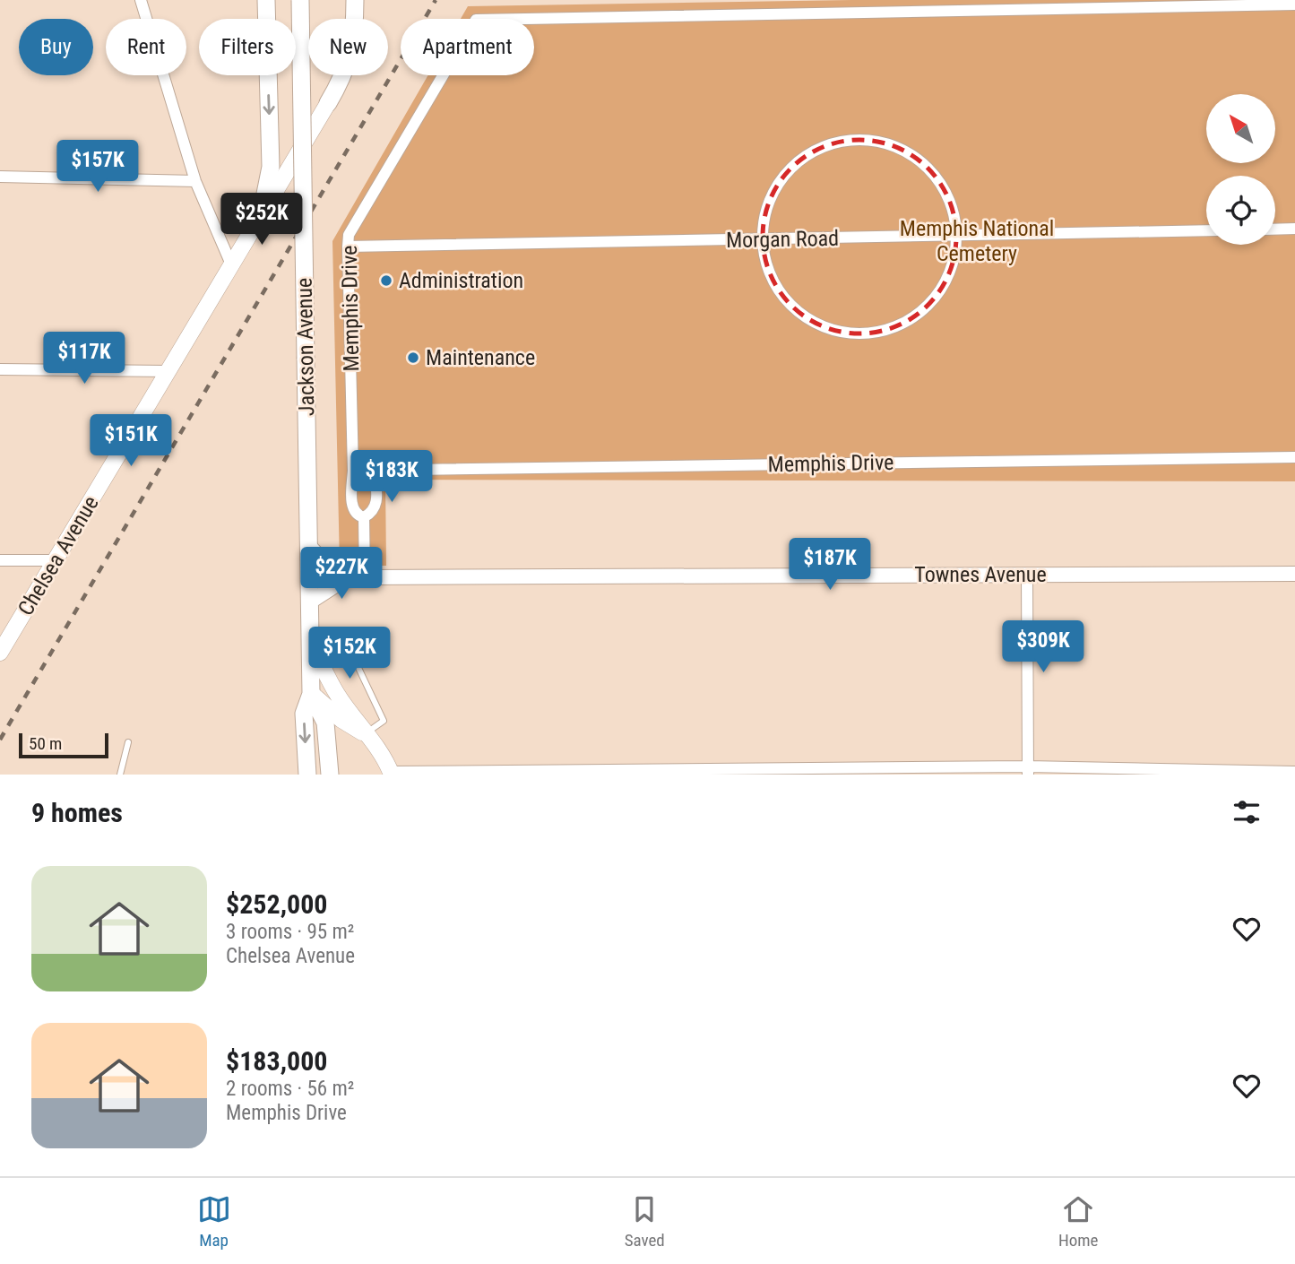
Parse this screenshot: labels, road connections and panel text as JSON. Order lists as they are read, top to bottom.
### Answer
{
  "streets": {
    "main road": ["Jackson Avenue", "Chelsea Avenue"],
    "street": ["Morgan Road", "Memphis Drive", "Townes Avenue"]
  },
  "crossings": [
    ["Morgan Road", "Memphis Drive"],
    ["Jackson Avenue", "Townes Avenue"]
  ],
  "parks": ["Memphis National Cemetery"],
  "places": ["Administration", "Maintenance"],
  "scale_bar": "50 m",
  "north": "top left",
  "page": {
    "chip": [
      "Buy",
      "Rent",
      "Filters",
      "New",
      "Apartment"
    ],
    "price": [
      "$157K",
      "$252K",
      "$117K",
      "$151K",
      "$183K",
      "$187K",
      "$227K",
      "$309K",
      "$152K"
    ],
    "scale": "50 m",
    "heading": "9 homes",
    "list": [
      {
        "name": "$252,000",
        "note": "3 rooms · 95 m² · Chelsea Avenue"
      },
      {
        "name": "$183,000",
        "note": "2 rooms · 56 m² · Memphis Drive"
      }
    ],
    "tabs": ["Map", "Saved", "Home"]
  }
}
